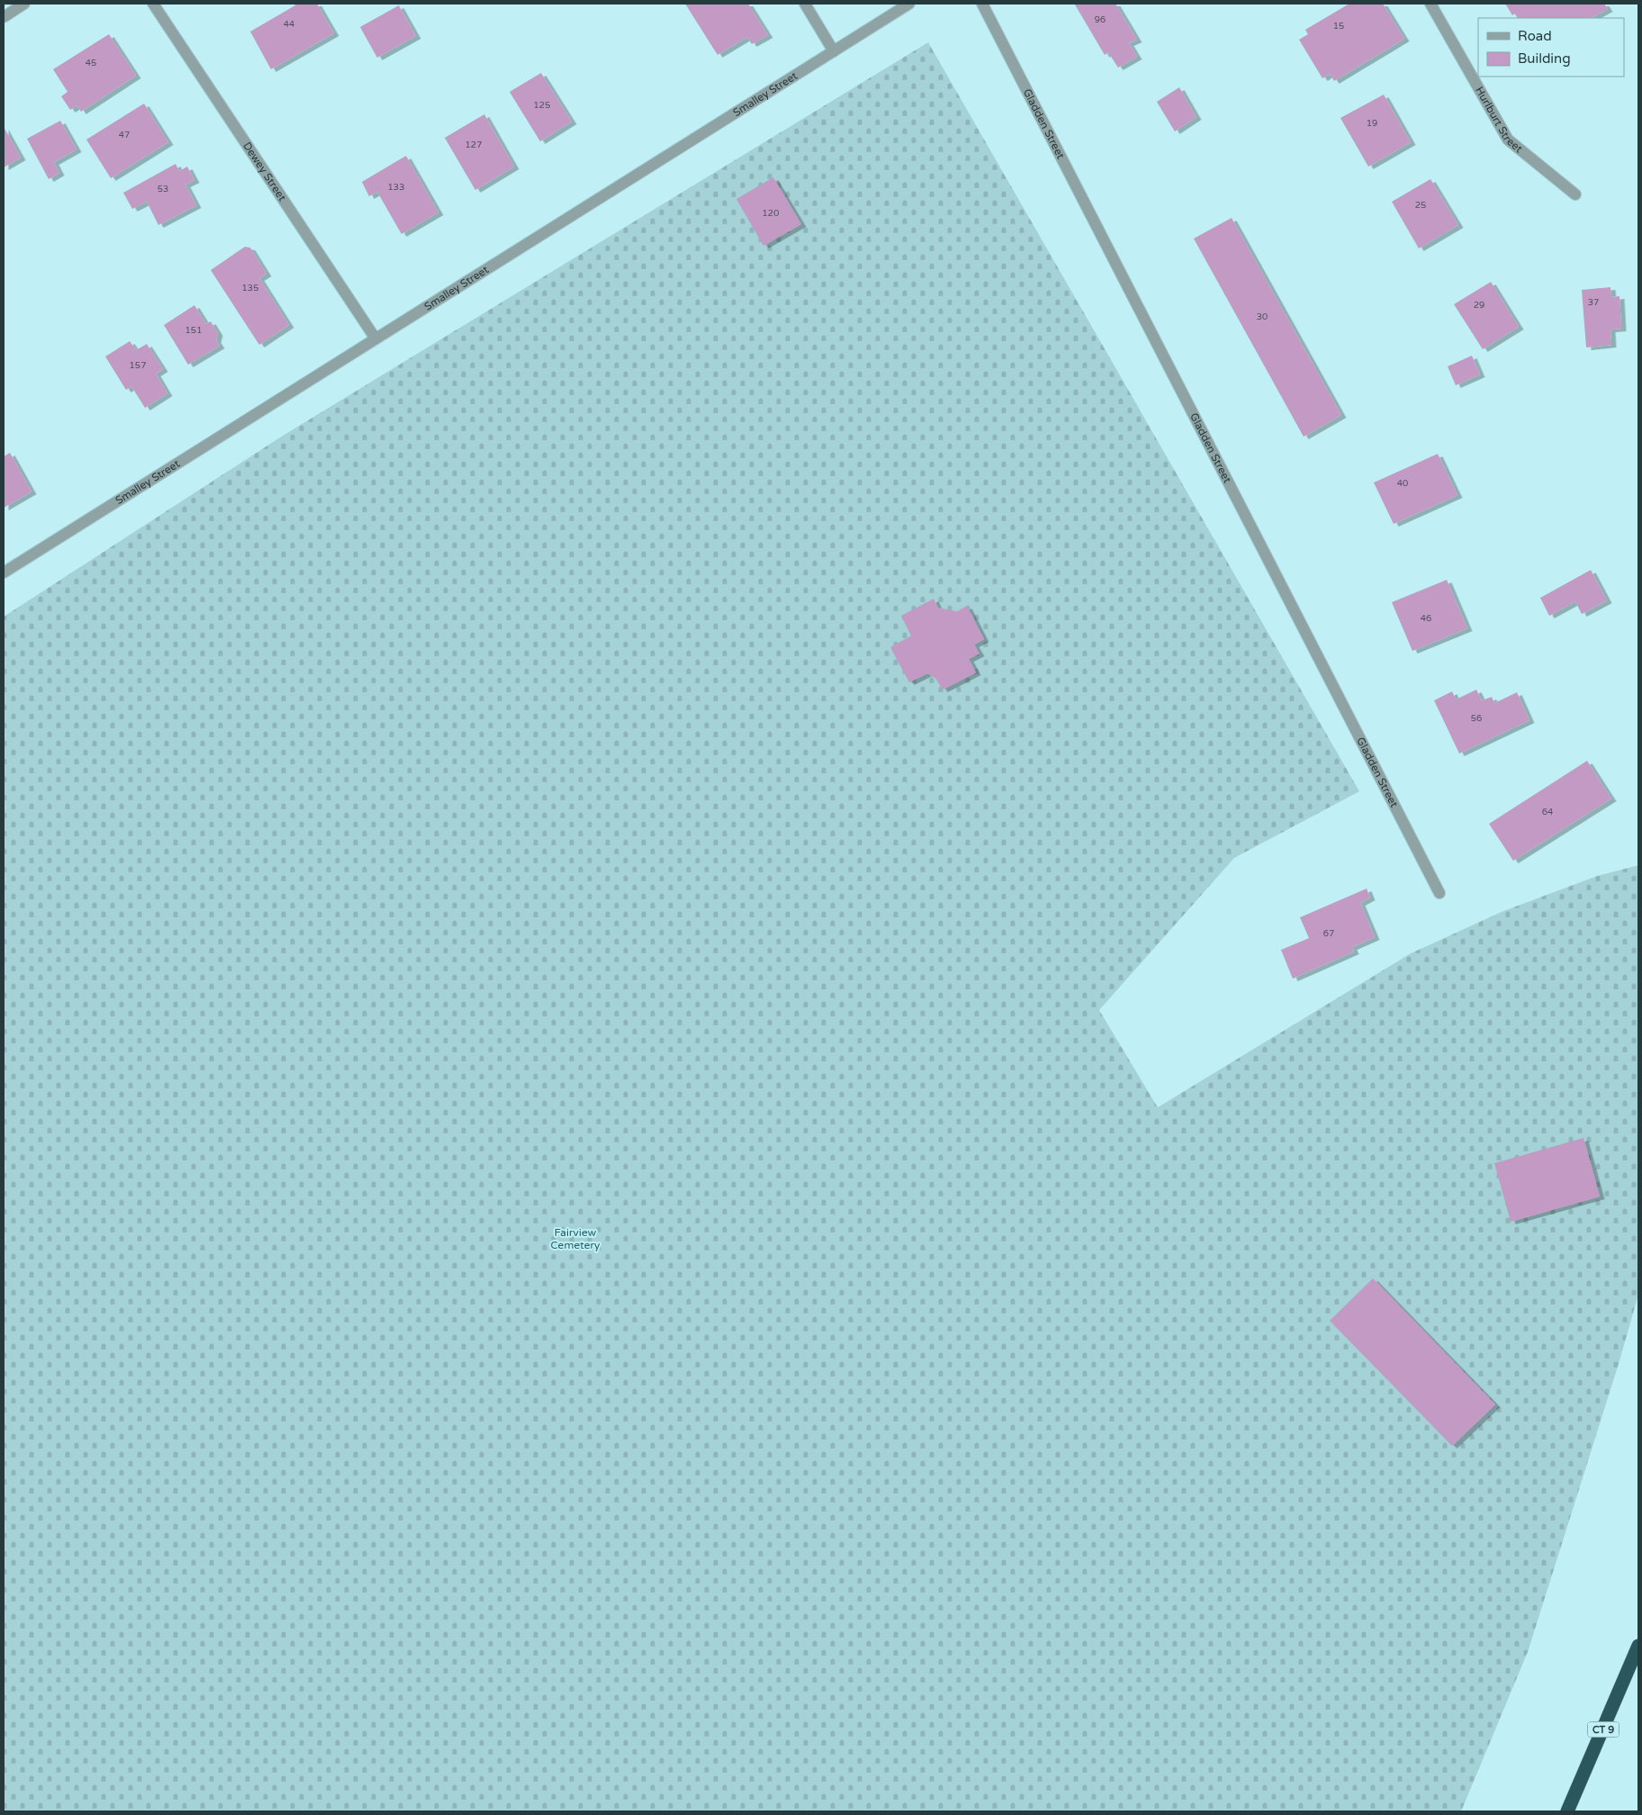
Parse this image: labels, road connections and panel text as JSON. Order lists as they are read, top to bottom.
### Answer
{
  "streets": {
    "highway": ["CT 9"],
    "street": [
      "Smalley Street",
      "Hurlburt Street",
      "Gladden Street",
      "Dewey Street"
    ]
  },
  "crossings": [
    ["Smalley Street", "Dewey Street"]
  ],
  "parks": ["Fairview Cemetery"],
  "house_numbers": [
    "96",
    "44",
    "15",
    "45",
    "125",
    "19",
    "47",
    "127",
    "133",
    "53",
    "25",
    "120",
    "135",
    "37",
    "29",
    "30",
    "151",
    "157",
    "40",
    "46",
    "56",
    "64",
    "67"
  ],
  "legend": ["Road", "Building"]
}
